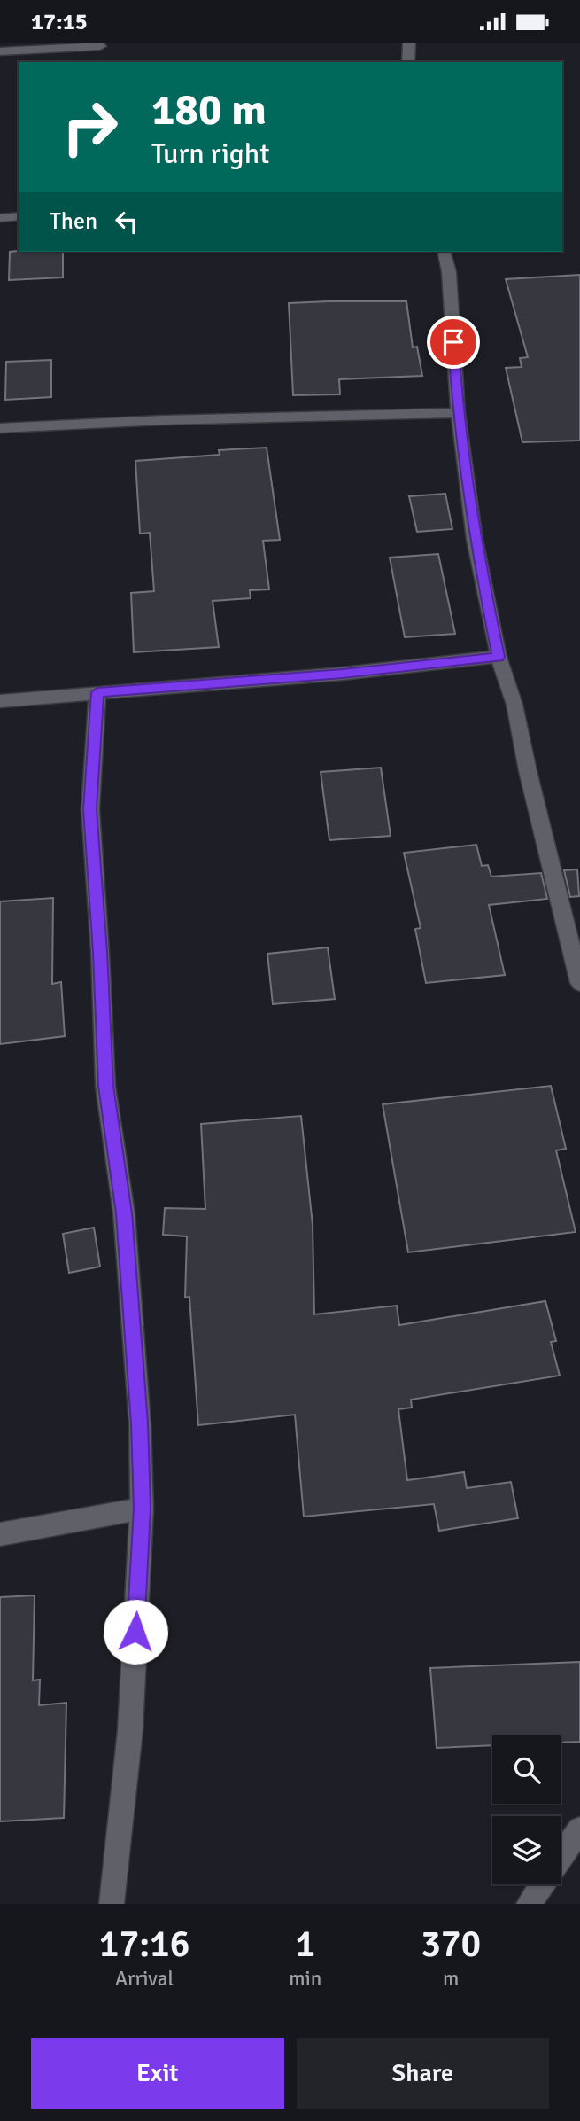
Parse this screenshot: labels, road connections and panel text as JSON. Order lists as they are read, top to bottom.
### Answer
{
  "page": {
    "status": "17:15",
    "turn": ["180 m", "Turn right"],
    "then": "Then",
    "eta": [
      "17:16",
      "Arrival",
      "1",
      "min",
      "370",
      "m"
    ],
    "buttons": ["Exit", "Share"]
  }
}
